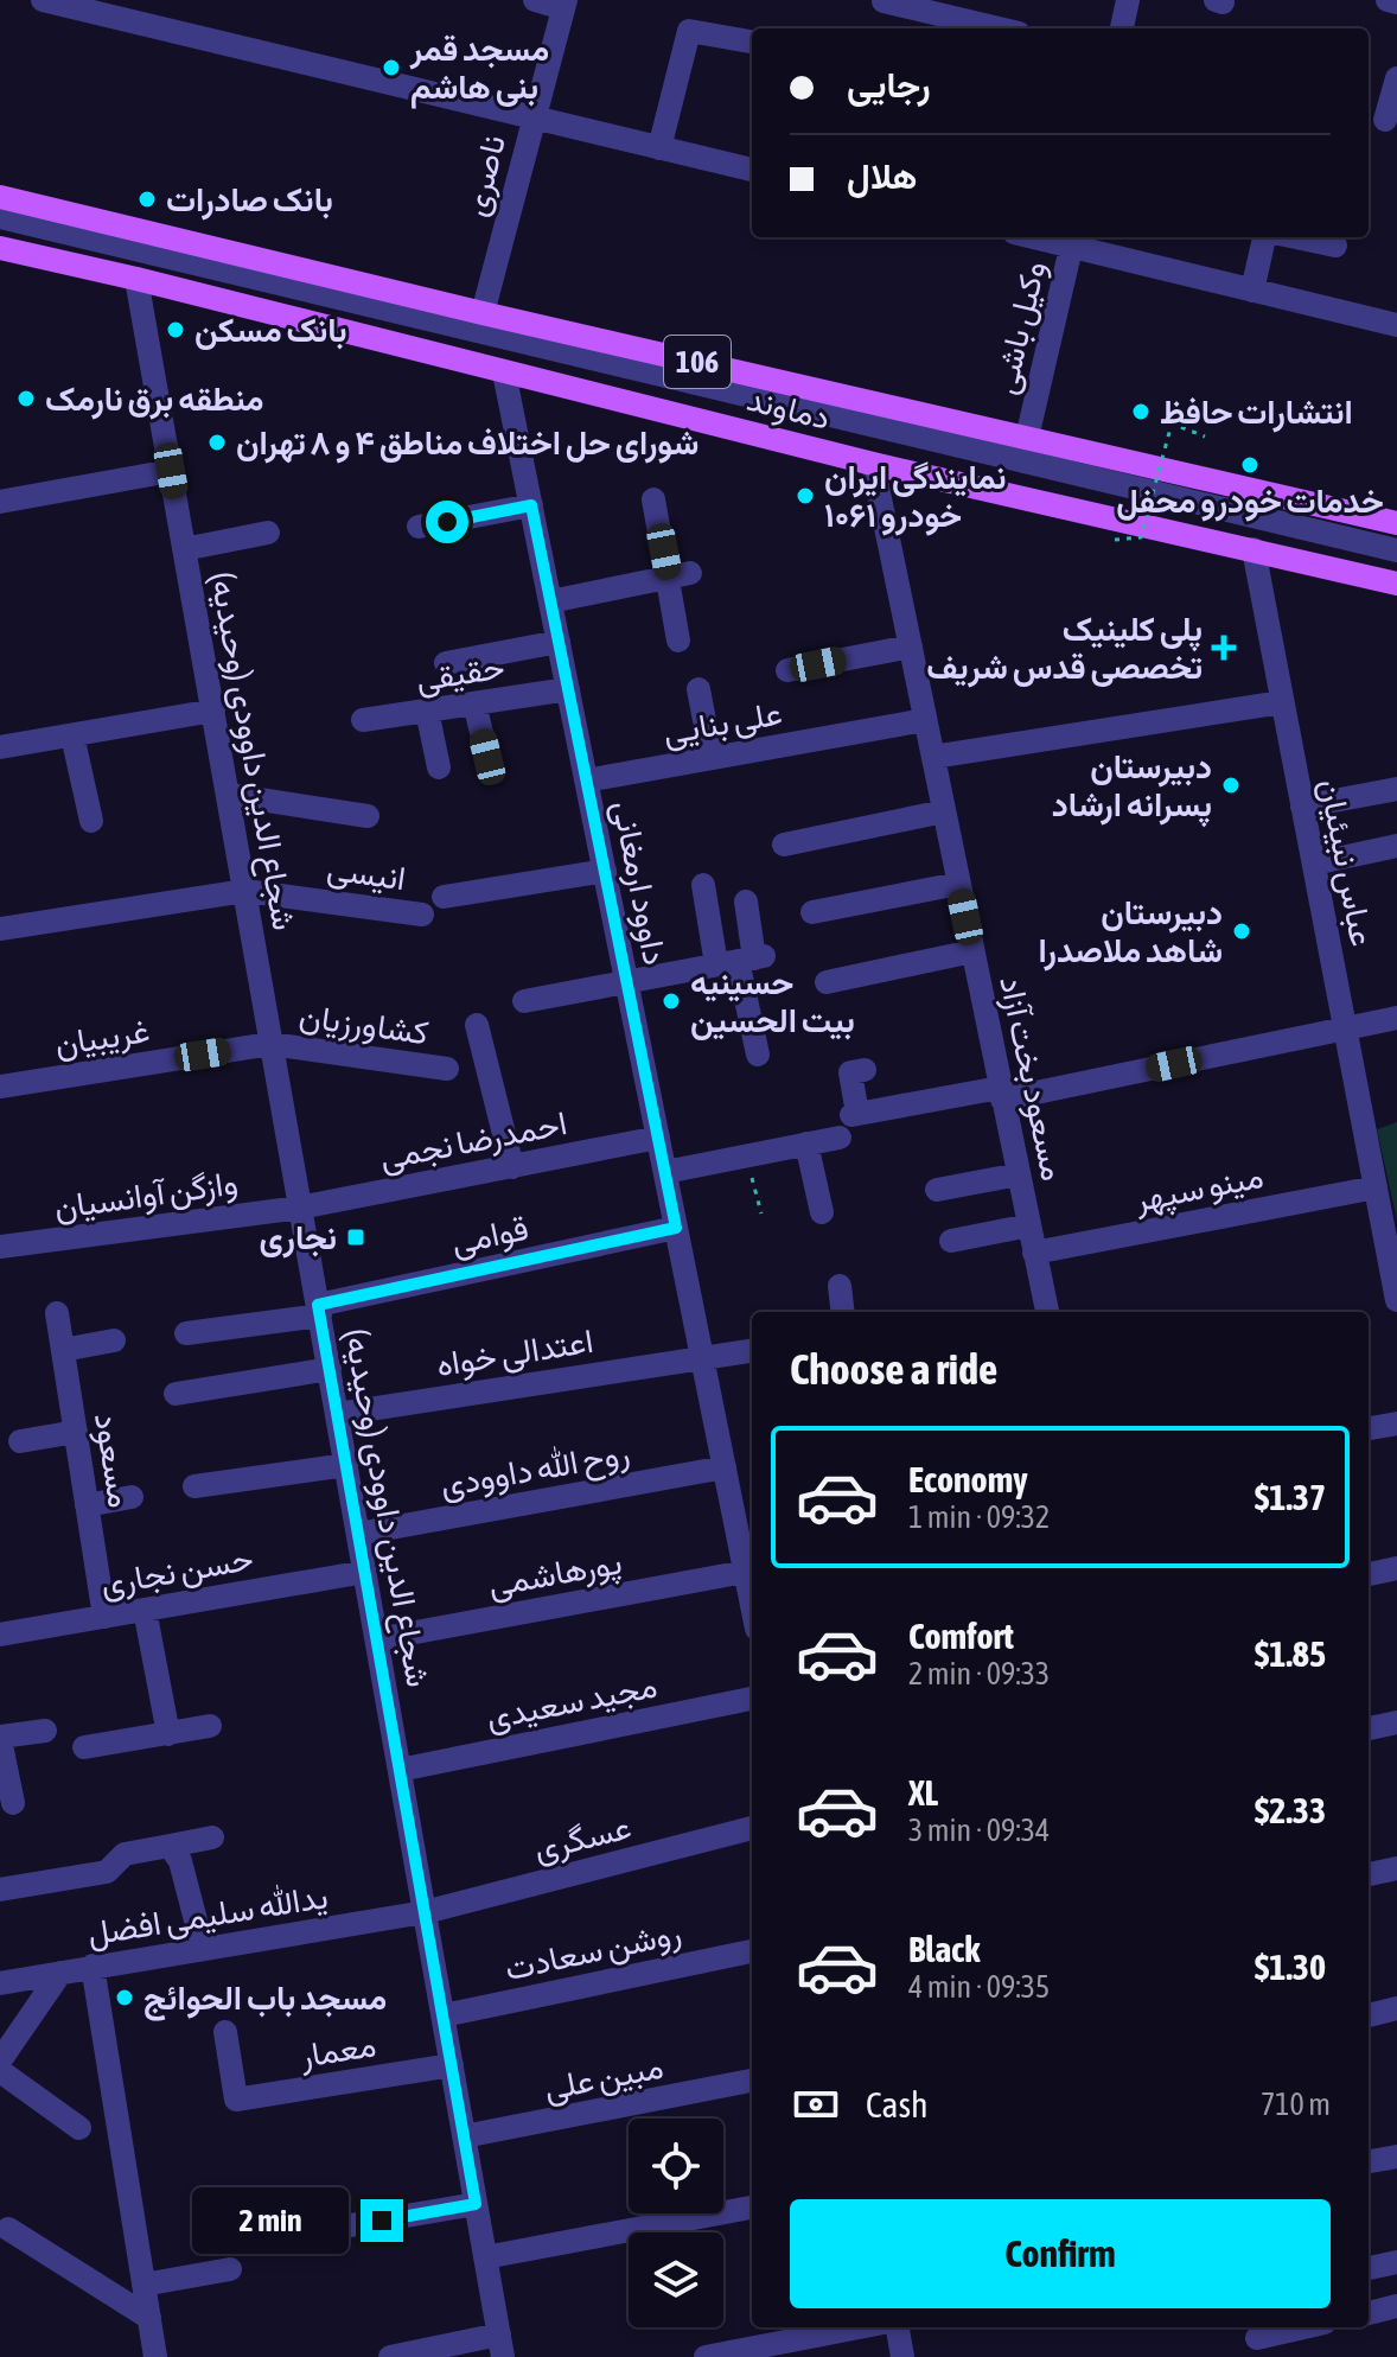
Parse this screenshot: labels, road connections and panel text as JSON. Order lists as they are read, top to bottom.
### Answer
{
  "streets": {
    "main road": ["106", "دماوند"],
    "street": [
      "ناصری",
      "وکیل باشی",
      "حقیقی",
      "علی بنایی",
      "شجاع الدین داوودی (وحیدیه)",
      "عباس نبیئیان",
      "انیسی",
      "داوود ارمغانی",
      "کشاورزیان",
      "غریبیان",
      "مسعود بخت آزاد",
      "احمدرضا نجمی",
      "مینو سپهر",
      "وازگن آوانسیان",
      "قوامی",
      "اعتدالی خواه",
      "مسعود",
      "روح الله داوودی",
      "حسن نجاری",
      "پورهاشمی",
      "مجید سعیدی",
      "عسگری",
      "یدالله سلیمی افضل",
      "روشن سعادت",
      "معمار",
      "مبین علی"
    ]
  },
  "crossings": [
    ["ناصری", "دماوند"],
    ["وکیل باشی", "دماوند"],
    ["دماوند", "شجاع الدین داوودی (وحیدیه)"],
    ["دماوند", "عباس نبیئیان"],
    ["دماوند", "داوود ارمغانی"],
    ["دماوند", "مسعود بخت آزاد"],
    ["حقیقی", "داوود ارمغانی"],
    ["علی بنایی", "داوود ارمغانی"],
    ["علی بنایی", "مسعود بخت آزاد"],
    ["شجاع الدین داوودی (وحیدیه)", "انیسی"],
    ["شجاع الدین داوودی (وحیدیه)", "کشاورزیان"],
    ["شجاع الدین داوودی (وحیدیه)", "غریبیان"],
    ["شجاع الدین داوودی (وحیدیه)", "احمدرضا نجمی"],
    ["شجاع الدین داوودی (وحیدیه)", "وازگن آوانسیان"],
    ["شجاع الدین داوودی (وحیدیه)", "قوامی"],
    ["شجاع الدین داوودی (وحیدیه)", "اعتدالی خواه"],
    ["شجاع الدین داوودی (وحیدیه)", "روح الله داوودی"],
    ["شجاع الدین داوودی (وحیدیه)", "حسن نجاری"],
    ["شجاع الدین داوودی (وحیدیه)", "پورهاشمی"],
    ["شجاع الدین داوودی (وحیدیه)", "مجید سعیدی"],
    ["شجاع الدین داوودی (وحیدیه)", "عسگری"],
    ["شجاع الدین داوودی (وحیدیه)", "یدالله سلیمی افضل"],
    ["شجاع الدین داوودی (وحیدیه)", "روشن سعادت"],
    ["شجاع الدین داوودی (وحیدیه)", "معمار"],
    ["شجاع الدین داوودی (وحیدیه)", "مبین علی"],
    ["عباس نبیئیان", "مینو سپهر"],
    ["داوود ارمغانی", "احمدرضا نجمی"],
    ["داوود ارمغانی", "قوامی"],
    ["داوود ارمغانی", "اعتدالی خواه"],
    ["داوود ارمغانی", "روح الله داوودی"],
    ["داوود ارمغانی", "پورهاشمی"],
    ["کشاورزیان", "غریبیان"],
    ["مسعود بخت آزاد", "مینو سپهر"],
    ["احمدرضا نجمی", "وازگن آوانسیان"],
    ["مسعود", "حسن نجاری"],
    ["عسگری", "یدالله سلیمی افضل"]
  ],
  "places": {
    "other": [
      "مسجد قمر بنی هاشم",
      "بانک صادرات",
      "بانک مسکن",
      "منطقه برق نارمک",
      "انتشارات حافظ",
      "شورای حل اختلاف مناطق ۴ و ۸ تهران",
      "خدمات خودرو محفل",
      "نمایندگی ایران خودرو ۱۰۶۱",
      "دبیرستان پسرانه ارشاد",
      "دبیرستان شاهد ملاصدرا",
      "حسینیه بیت الحسین",
      "مسجد باب الحوائج"
    ],
    "health": ["پلی کلینیک تخصصی قدس شریف"],
    "transit": ["نجاری"]
  },
  "page": {
    "banner": ["رجایی", "هلال"],
    "heading": "Choose a ride",
    "list": [
      {
        "name": "Economy",
        "note": "1 min · 09:32",
        "value": "$1.37"
      },
      {
        "name": "Comfort",
        "note": "2 min · 09:33",
        "value": "$1.85"
      },
      {
        "name": "XL",
        "note": "3 min · 09:34",
        "value": "$2.33"
      },
      {
        "name": "Black",
        "note": "4 min · 09:35",
        "value": "$1.30"
      }
    ],
    "pay": ["Cash", "710 m"],
    "buttons": "Confirm",
    "bubble": "2 min"
  }
}
